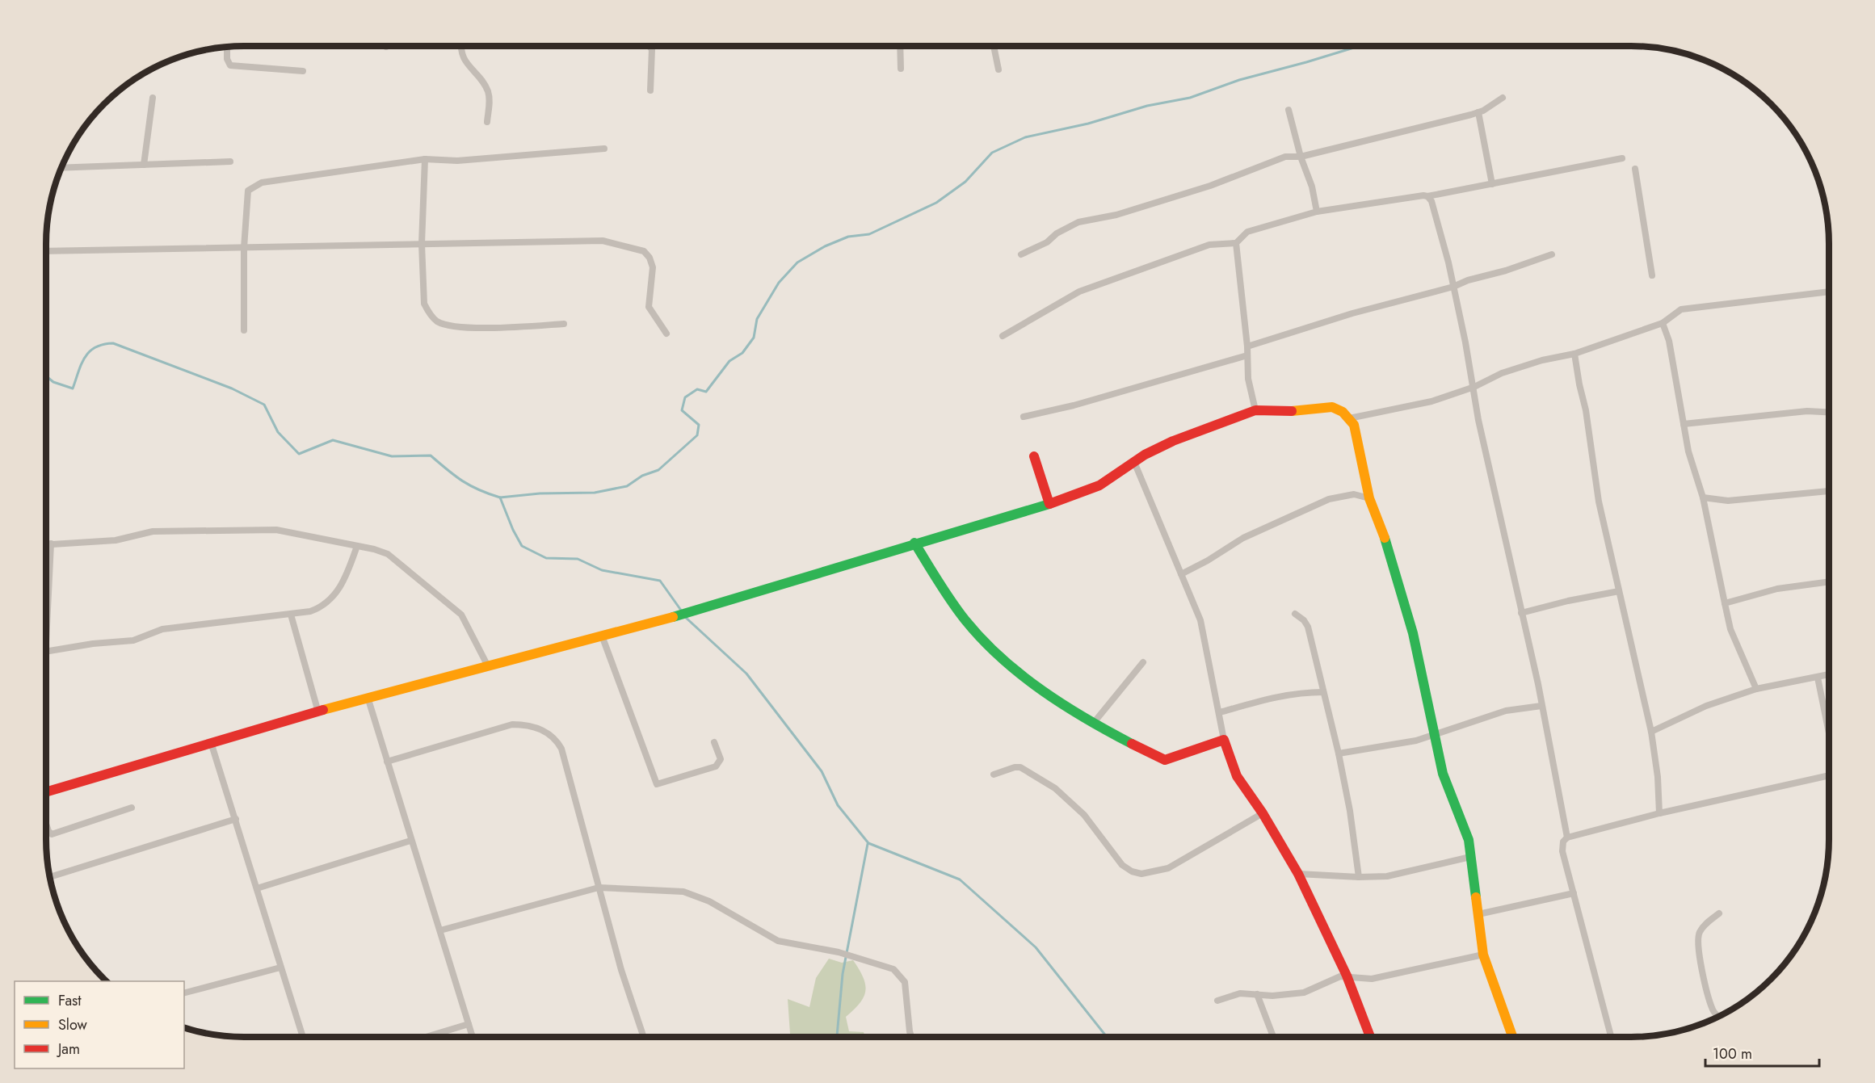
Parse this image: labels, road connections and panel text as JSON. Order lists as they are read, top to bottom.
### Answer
{
  "legend": ["Fast", "Slow", "Jam"],
  "scale_bar": "100 m"
}
